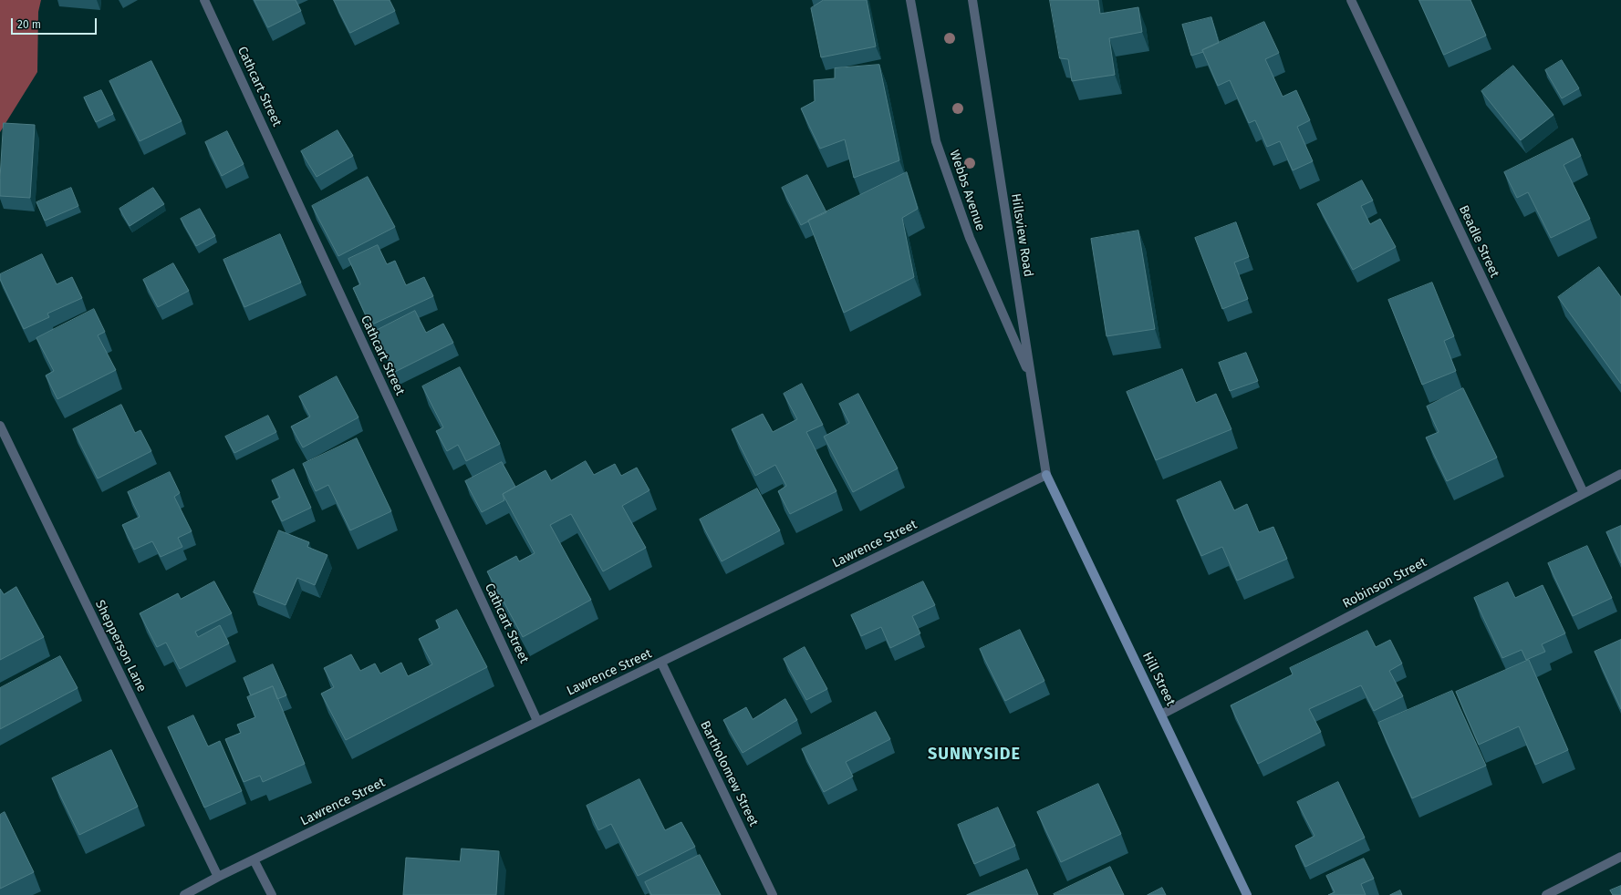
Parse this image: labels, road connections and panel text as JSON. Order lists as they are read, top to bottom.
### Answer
{
  "streets": {
    "street": [
      "Cathcart Street",
      "Webbs Avenue",
      "Hillsview Road",
      "Beadle Street",
      "Lawrence Street",
      "Robinson Street",
      "Shepperson Lane",
      "Hill Street",
      "Bartholomew Street"
    ]
  },
  "crossings": [
    ["Cathcart Street", "Lawrence Street"],
    ["Webbs Avenue", "Hillsview Road"],
    ["Hillsview Road", "Lawrence Street"],
    ["Hillsview Road", "Hill Street"],
    ["Beadle Street", "Robinson Street"],
    ["Lawrence Street", "Shepperson Lane"],
    ["Lawrence Street", "Hill Street"],
    ["Lawrence Street", "Bartholomew Street"],
    ["Robinson Street", "Hill Street"]
  ],
  "districts": ["SUNNYSIDE"],
  "scale_bar": "20 m"
}
